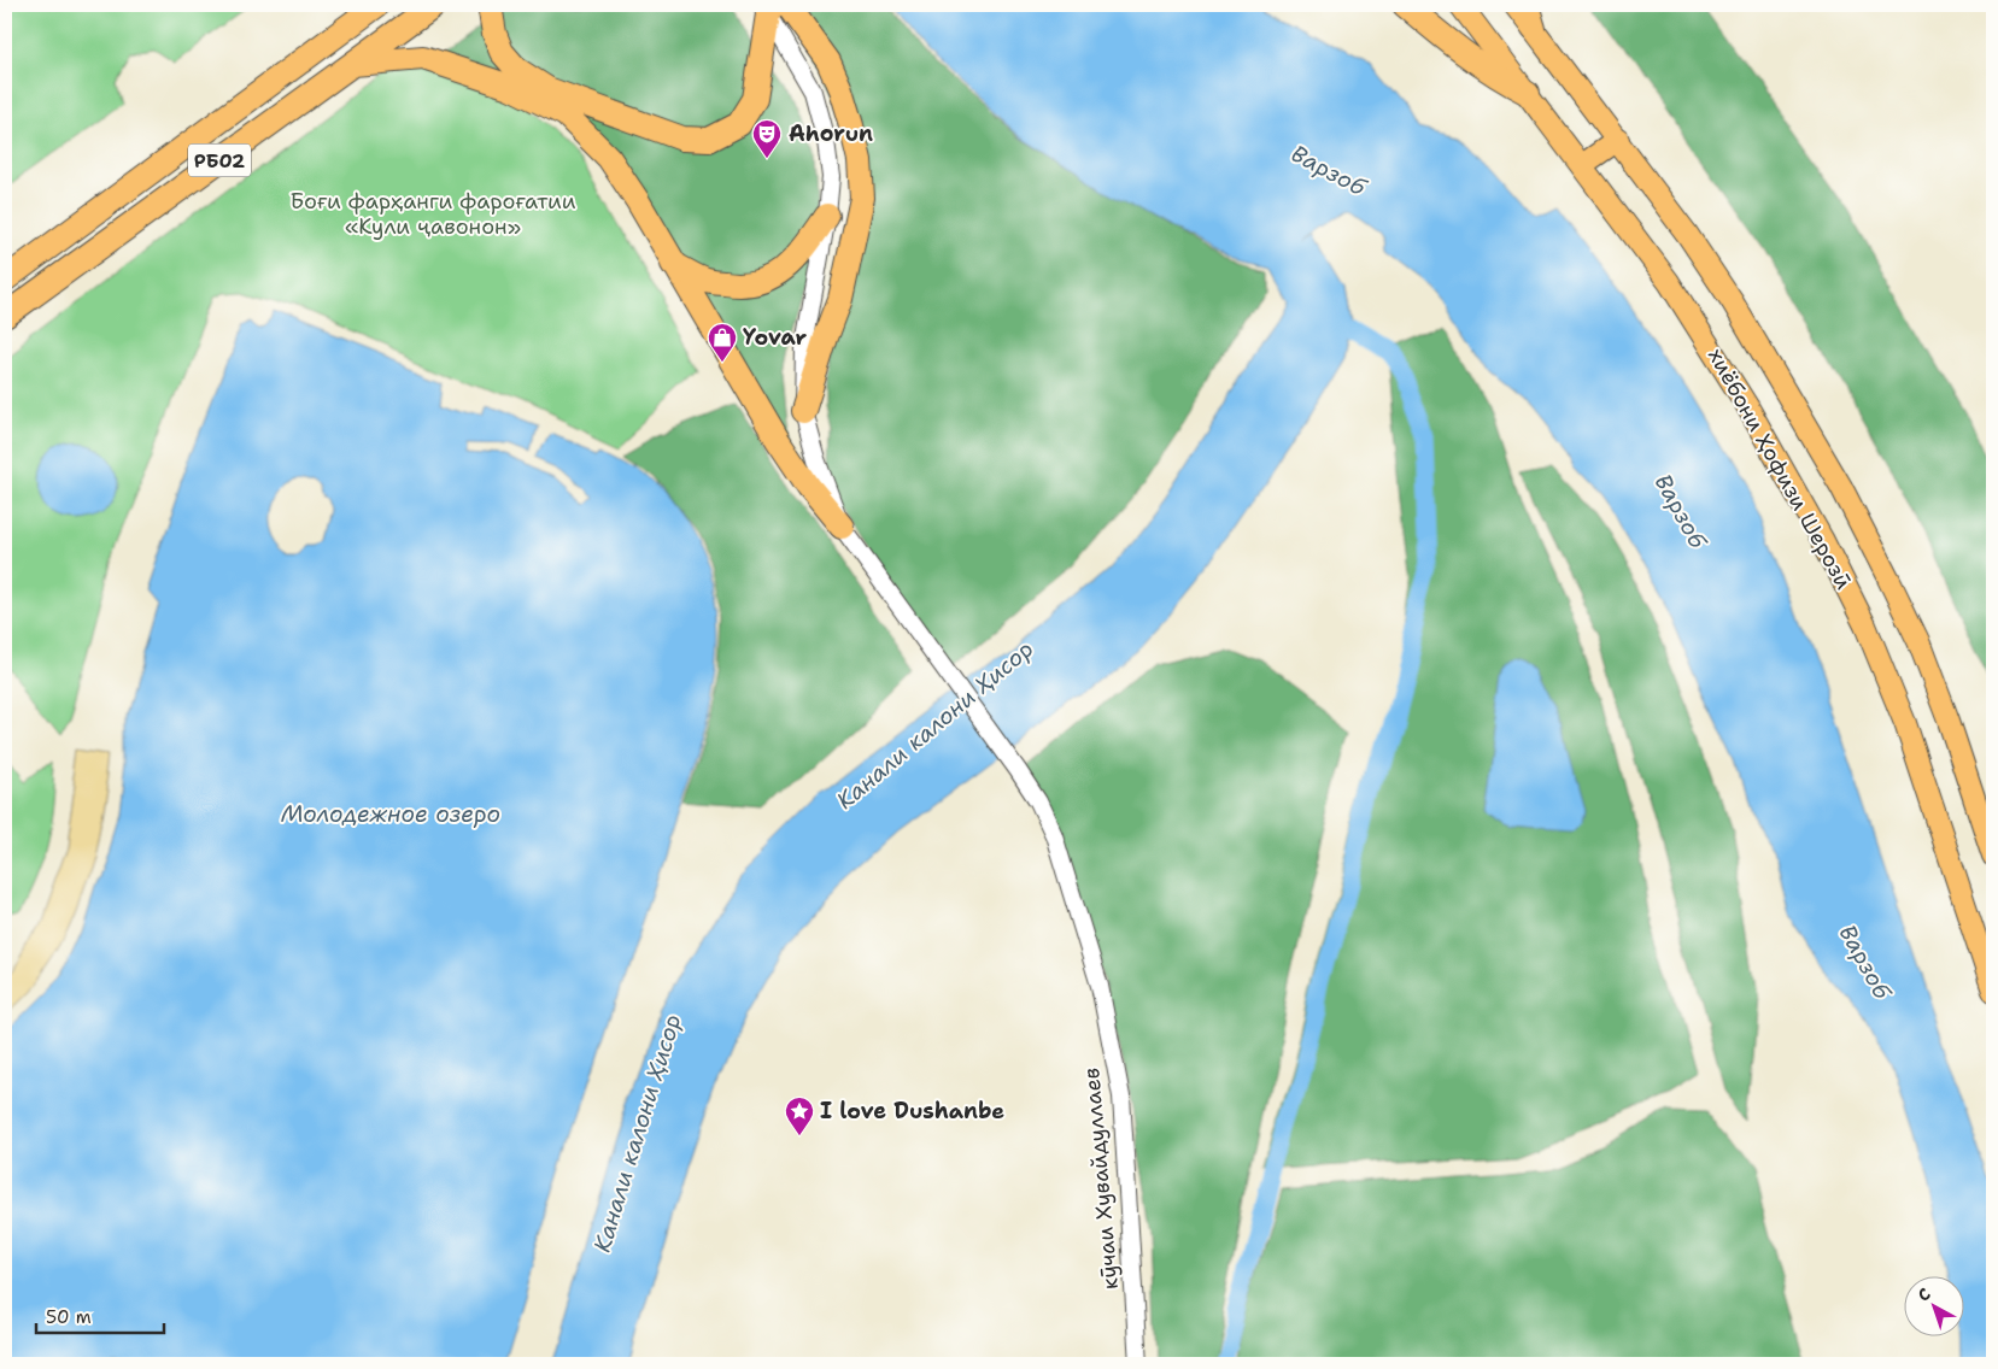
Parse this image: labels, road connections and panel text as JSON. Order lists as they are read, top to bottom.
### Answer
{
  "streets": {
    "highway": ["РБ02"],
    "main road": ["хиёбони Ҳофизи Шерозӣ"],
    "street": ["кӯчаи Хувайдуллаев"]
  },
  "water": ["Варзоб", "Канали калони Ҳисор", "Молодежное озеро"],
  "parks": ["Боғи фарҳанги фароғатии «Кули ҷавонон»"],
  "places": {
    "theatre": ["Ahorun"],
    "shop": ["Yovar"],
    "place": ["I love Dushanbe"]
  },
  "scale_bar": "50 m",
  "north": "top left"
}
